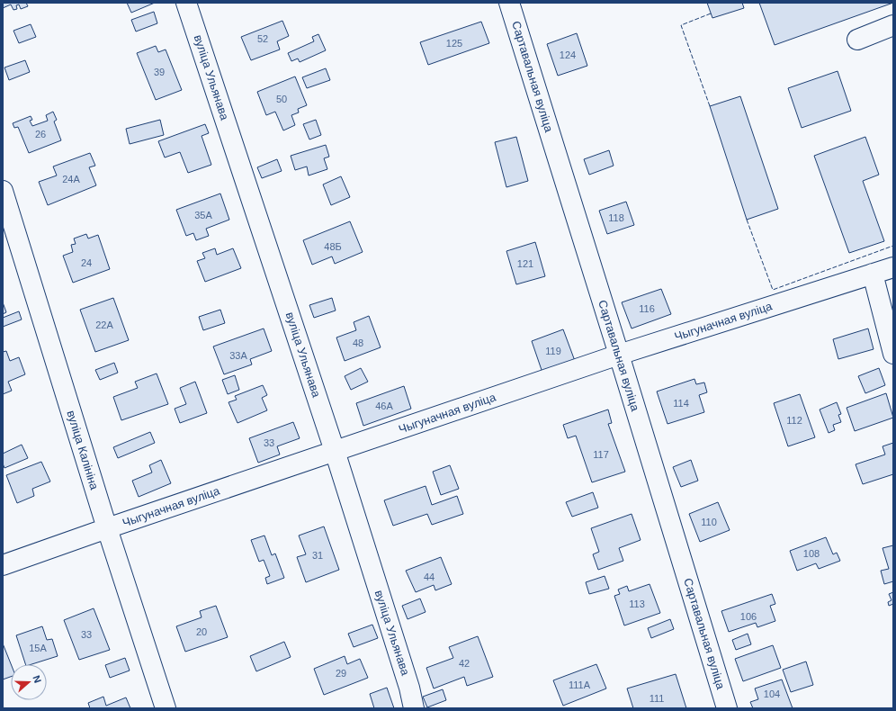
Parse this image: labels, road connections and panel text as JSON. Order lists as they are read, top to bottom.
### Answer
{
  "streets": {
    "street": [
      "Сартавальная вуліца",
      "вуліца Ульянава",
      "Чыгуначная вуліца",
      "вуліца Калініна"
    ]
  },
  "crossings": [
    ["Сартавальная вуліца", "Чыгуначная вуліца"],
    ["вуліца Ульянава", "Чыгуначная вуліца"],
    ["Чыгуначная вуліца", "вуліца Калініна"]
  ],
  "house_numbers": [
    "52",
    "125",
    "124",
    "39",
    "50",
    "26",
    "24А",
    "35А",
    "118",
    "48Б",
    "24",
    "121",
    "116",
    "22А",
    "48",
    "119",
    "33А",
    "114",
    "46А",
    "112",
    "33",
    "117",
    "110",
    "108",
    "31",
    "44",
    "113",
    "106",
    "20",
    "33",
    "15А",
    "42",
    "29",
    "111А",
    "104",
    "111"
  ],
  "north": "right"
}
